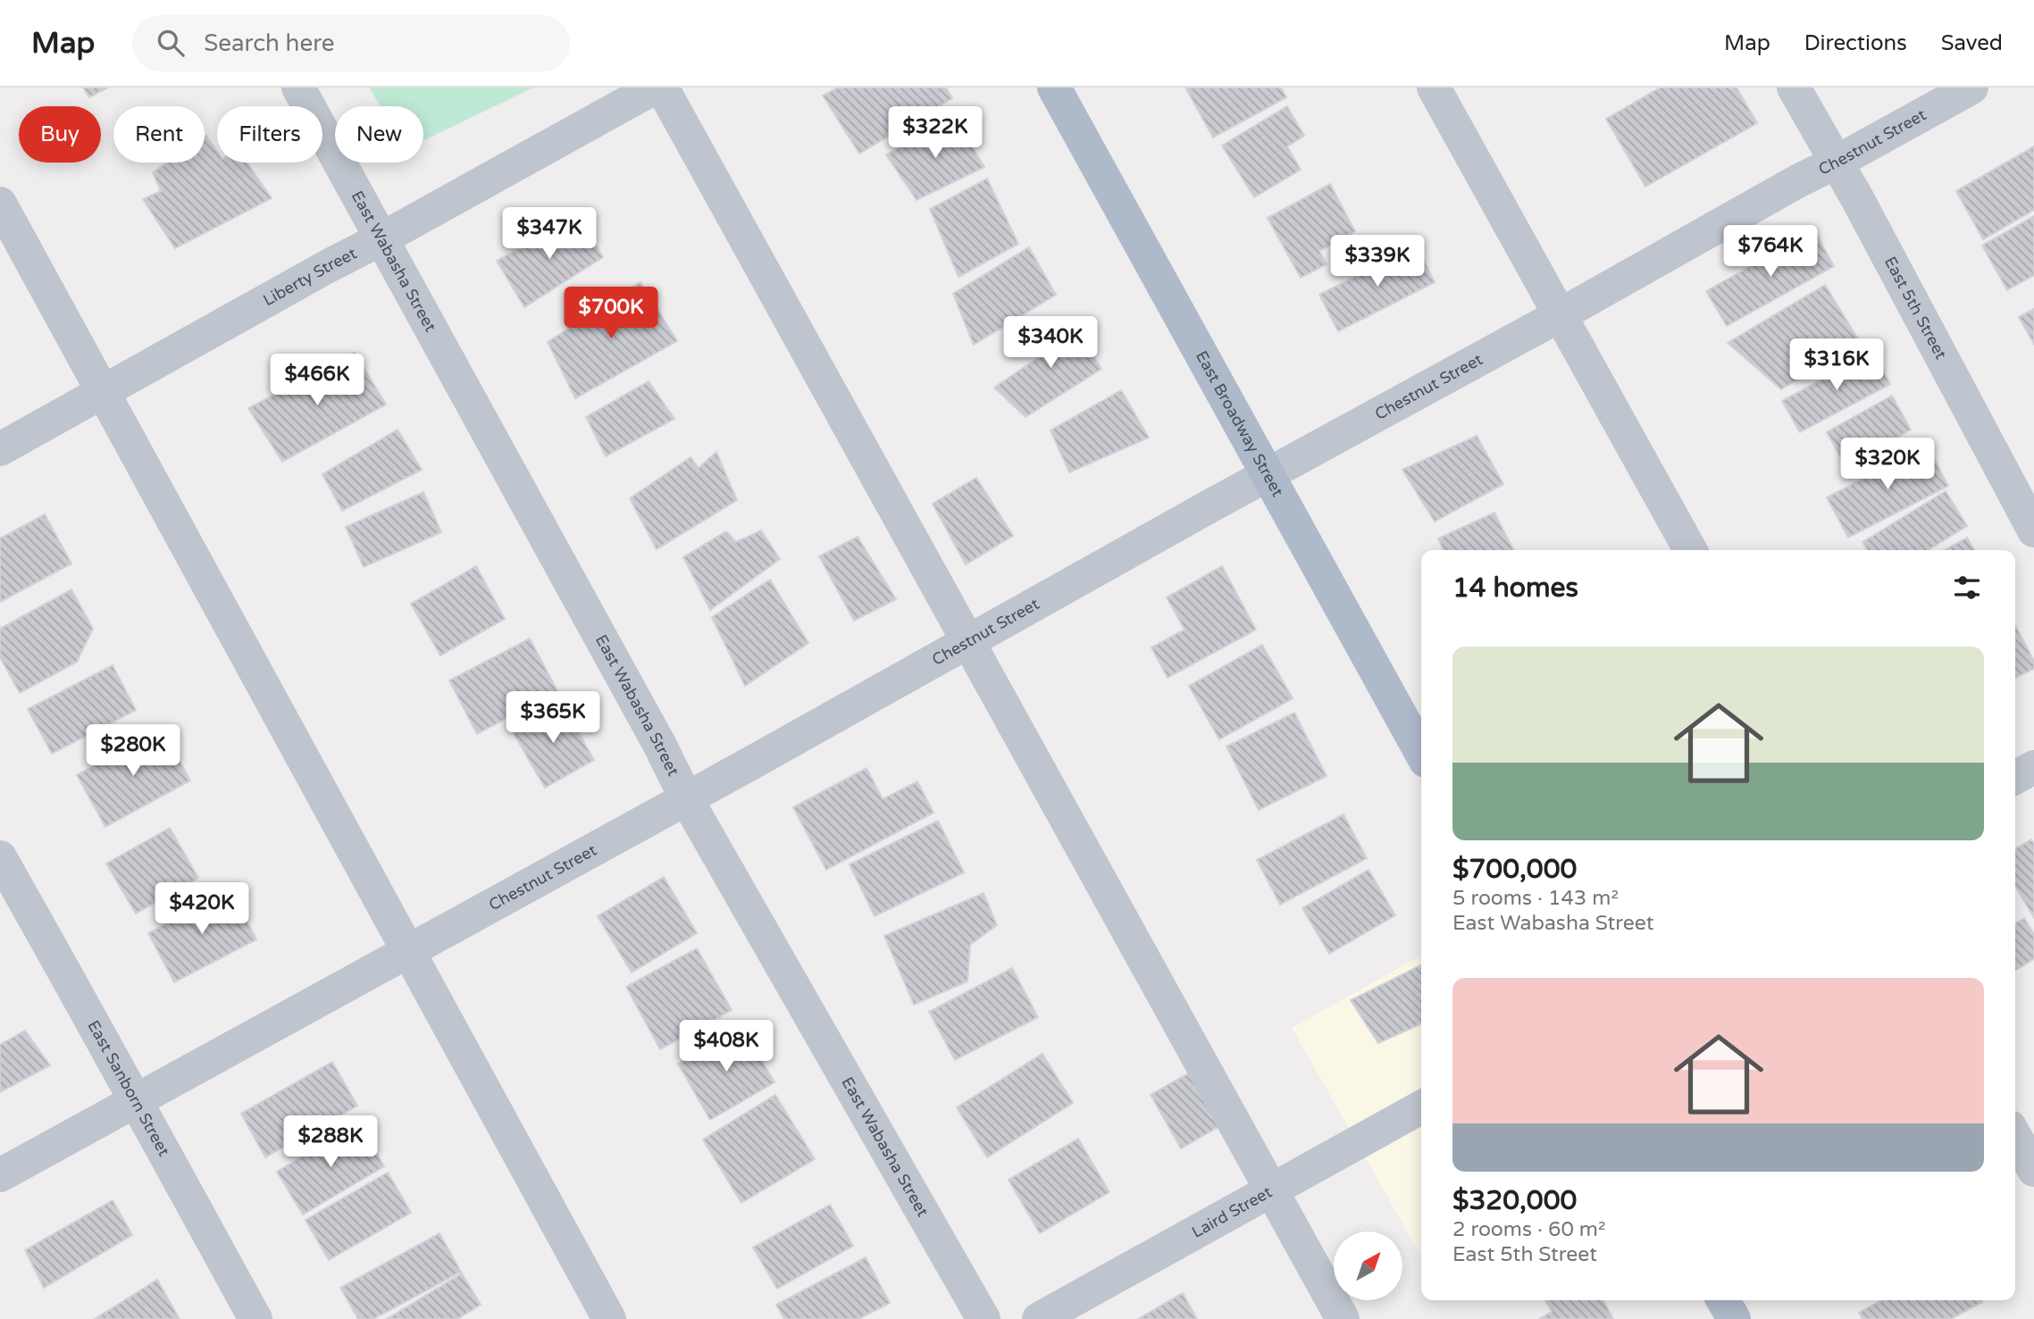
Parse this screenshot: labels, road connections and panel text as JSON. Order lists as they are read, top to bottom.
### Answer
{
  "streets": {
    "main road": ["East Broadway Street"],
    "street": [
      "Chestnut Street",
      "East Wabasha Street",
      "Liberty Street",
      "East 5th Street",
      "East Sanborn Street",
      "Laird Street"
    ]
  },
  "crossings": [
    ["Chestnut Street", "East Wabasha Street"],
    ["Chestnut Street", "East 5th Street"],
    ["Chestnut Street", "East Broadway Street"],
    ["Chestnut Street", "East Sanborn Street"],
    ["East Wabasha Street", "Liberty Street"]
  ],
  "north": "top right",
  "page": {
    "header": "Map",
    "search": "Search here",
    "nav": ["Map", "Directions", "Saved"],
    "price": [
      "$322K",
      "$347K",
      "$764K",
      "$339K",
      "$700K",
      "$340K",
      "$316K",
      "$466K",
      "$320K",
      "$365K",
      "$280K",
      "$420K",
      "$408K",
      "$288K"
    ],
    "chip": [
      "Buy",
      "Rent",
      "Filters",
      "New"
    ],
    "heading": "14 homes",
    "list": [
      {
        "name": "$700,000",
        "note": "5 rooms · 143 m² · East Wabasha Street"
      },
      {
        "name": "$320,000",
        "note": "2 rooms · 60 m² · East 5th Street"
      }
    ]
  }
}
